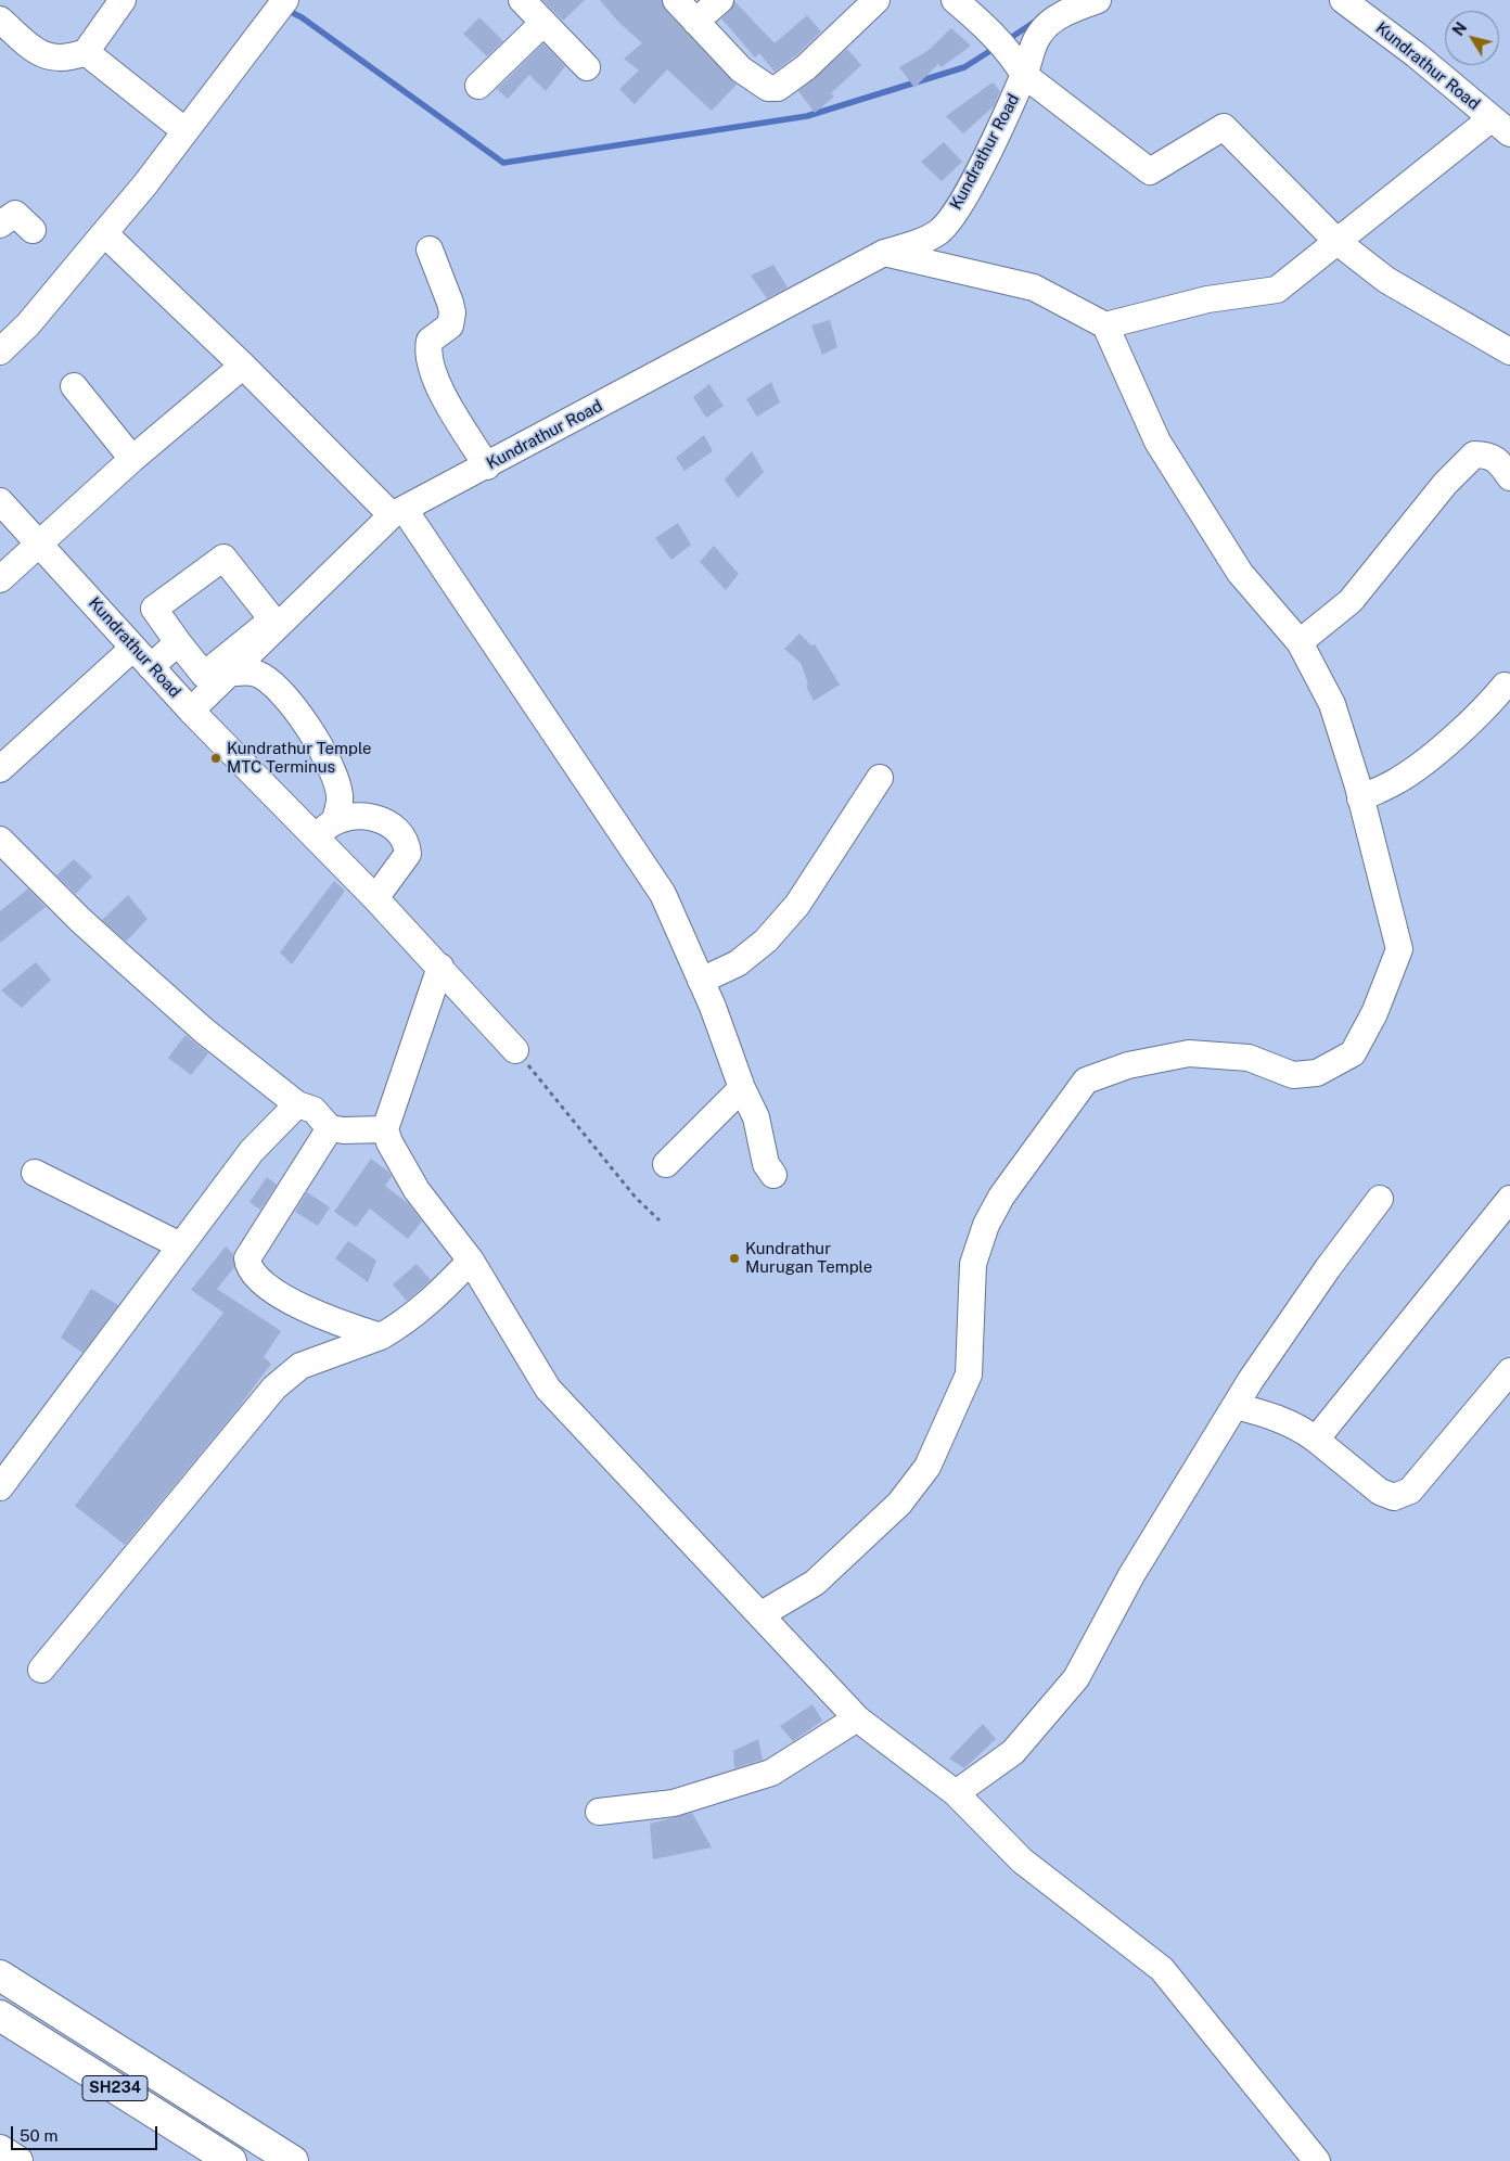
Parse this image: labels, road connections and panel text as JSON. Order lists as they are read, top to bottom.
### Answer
{
  "streets": {
    "main road": ["SH234"],
    "street": ["Kundrathur Road"]
  },
  "places": ["Kundrathur Temple MTC Terminus", "Kundrathur Murugan Temple"],
  "scale_bar": "50 m",
  "north": "top left"
}
